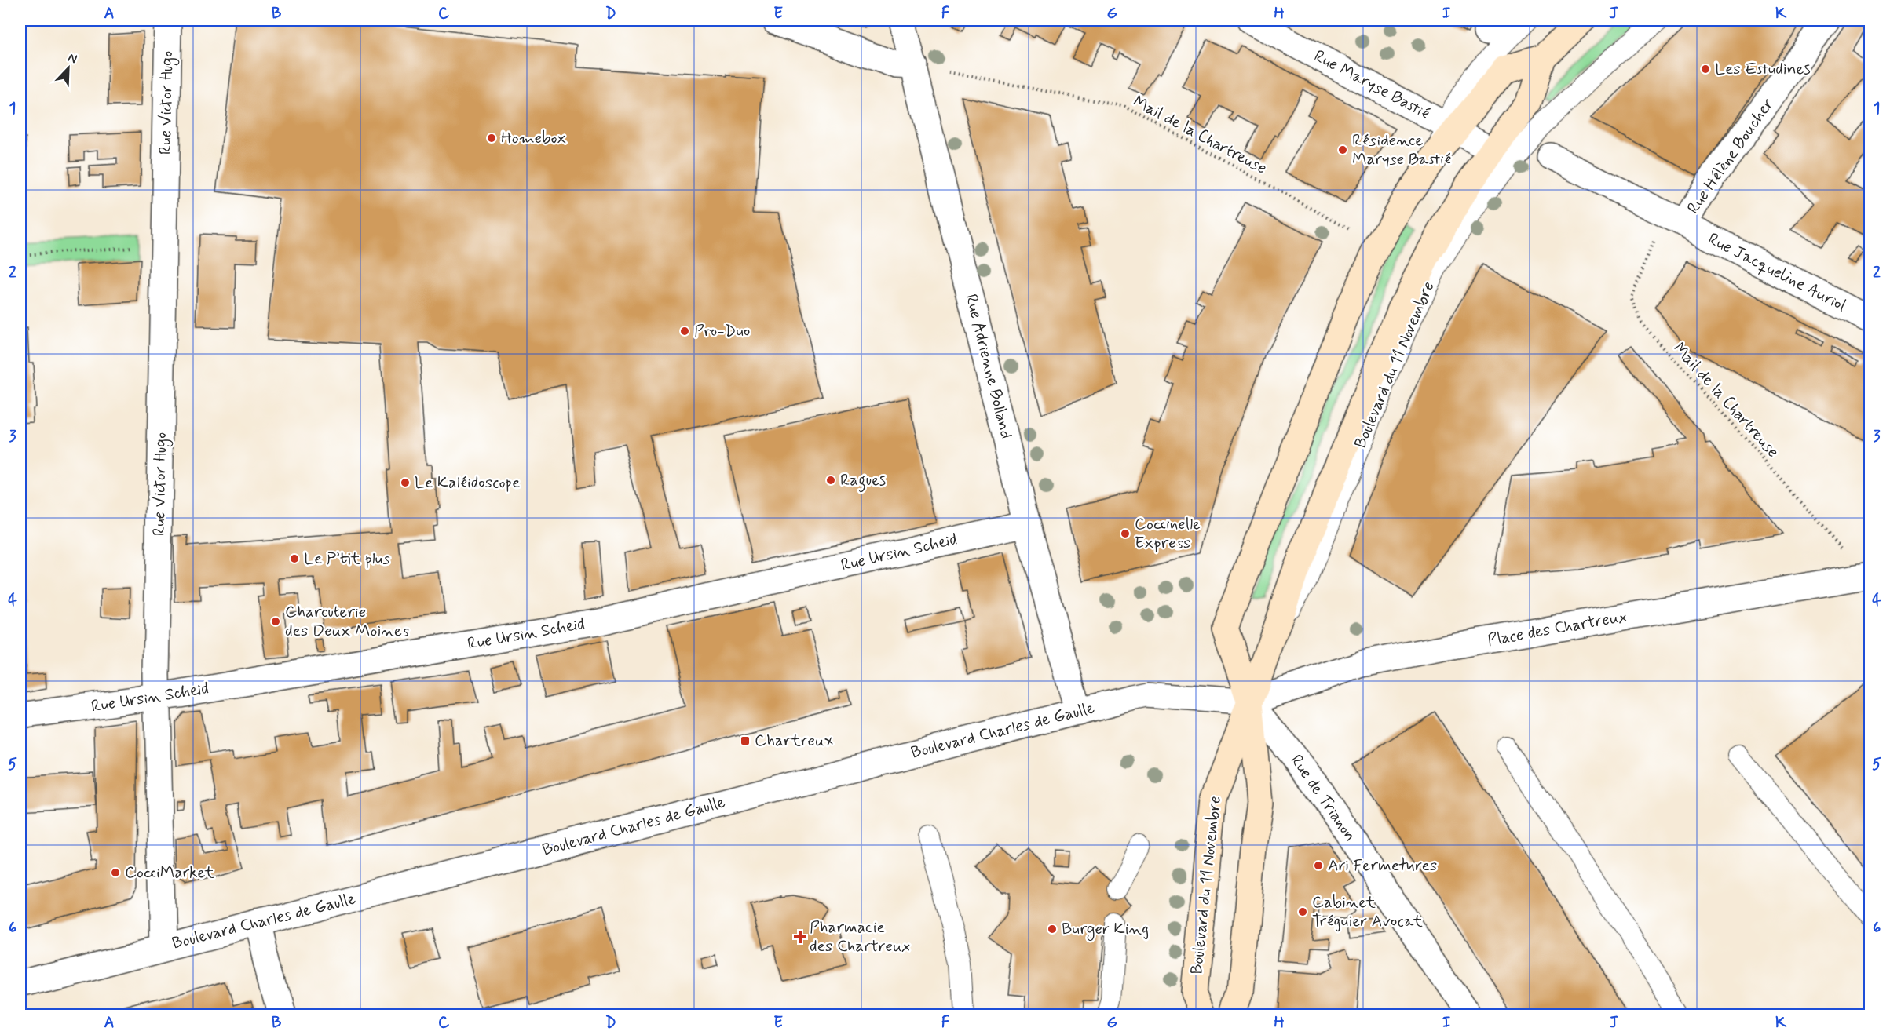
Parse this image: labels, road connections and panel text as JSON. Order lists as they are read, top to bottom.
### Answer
{
  "streets": {
    "main road": ["Boulevard du 11 Novembre"],
    "street": [
      "Rue Maryse Bastié",
      "Rue Victor Hugo",
      "Rue Hélène Boucher",
      "Rue Jacqueline Auriol",
      "Rue Adrienne Bolland",
      "Rue Ursin Scheid",
      "Place des Chartreux",
      "Boulevard Charles de Gaulle",
      "Rue de Trianon"
    ],
    "path": ["Mail de la Chartreuse"]
  },
  "crossings": [
    ["Rue Maryse Bastié", "Boulevard du 11 Novembre"],
    ["Rue Victor Hugo", "Rue Ursin Scheid"],
    ["Rue Victor Hugo", "Boulevard Charles de Gaulle"],
    ["Mail de la Chartreuse", "Rue Hélène Boucher"],
    ["Mail de la Chartreuse", "Rue Jacqueline Auriol"],
    ["Mail de la Chartreuse", "Boulevard du 11 Novembre"],
    ["Mail de la Chartreuse", "Rue Adrienne Bolland"],
    ["Mail de la Chartreuse", "Place des Chartreux"],
    ["Rue Hélène Boucher", "Rue Jacqueline Auriol"],
    ["Boulevard du 11 Novembre", "Place des Chartreux"],
    ["Boulevard du 11 Novembre", "Boulevard Charles de Gaulle"],
    ["Boulevard du 11 Novembre", "Rue de Trianon"],
    ["Rue Adrienne Bolland", "Rue Ursin Scheid"],
    ["Rue Adrienne Bolland", "Boulevard Charles de Gaulle"],
    ["Place des Chartreux", "Boulevard Charles de Gaulle"],
    ["Place des Chartreux", "Rue de Trianon"],
    ["Boulevard Charles de Gaulle", "Rue de Trianon"]
  ],
  "places": {
    "other": [
      "Les Estudines",
      "Homebox",
      "Résidence Maryse Bastié",
      "Pro-Duo",
      "Ragues",
      "Le Kaléidoscope",
      "Coccinelle Express",
      "Le P’tit plus",
      "Charcuterie des Deux Moines",
      "Ari Fermetures",
      "CocciMarket",
      "Cabinet Tréguier Avocat",
      "Burger King"
    ],
    "transit": ["Chartreux"],
    "health": ["Pharmacie des Chartreux"]
  },
  "north": "top right",
  "grid": {
    "columns": [
      "A",
      "B",
      "C",
      "D",
      "E",
      "F",
      "G",
      "H",
      "I",
      "J",
      "K"
    ],
    "rows": [
      "1",
      "2",
      "3",
      "4",
      "5",
      "6"
    ]
  }
}
